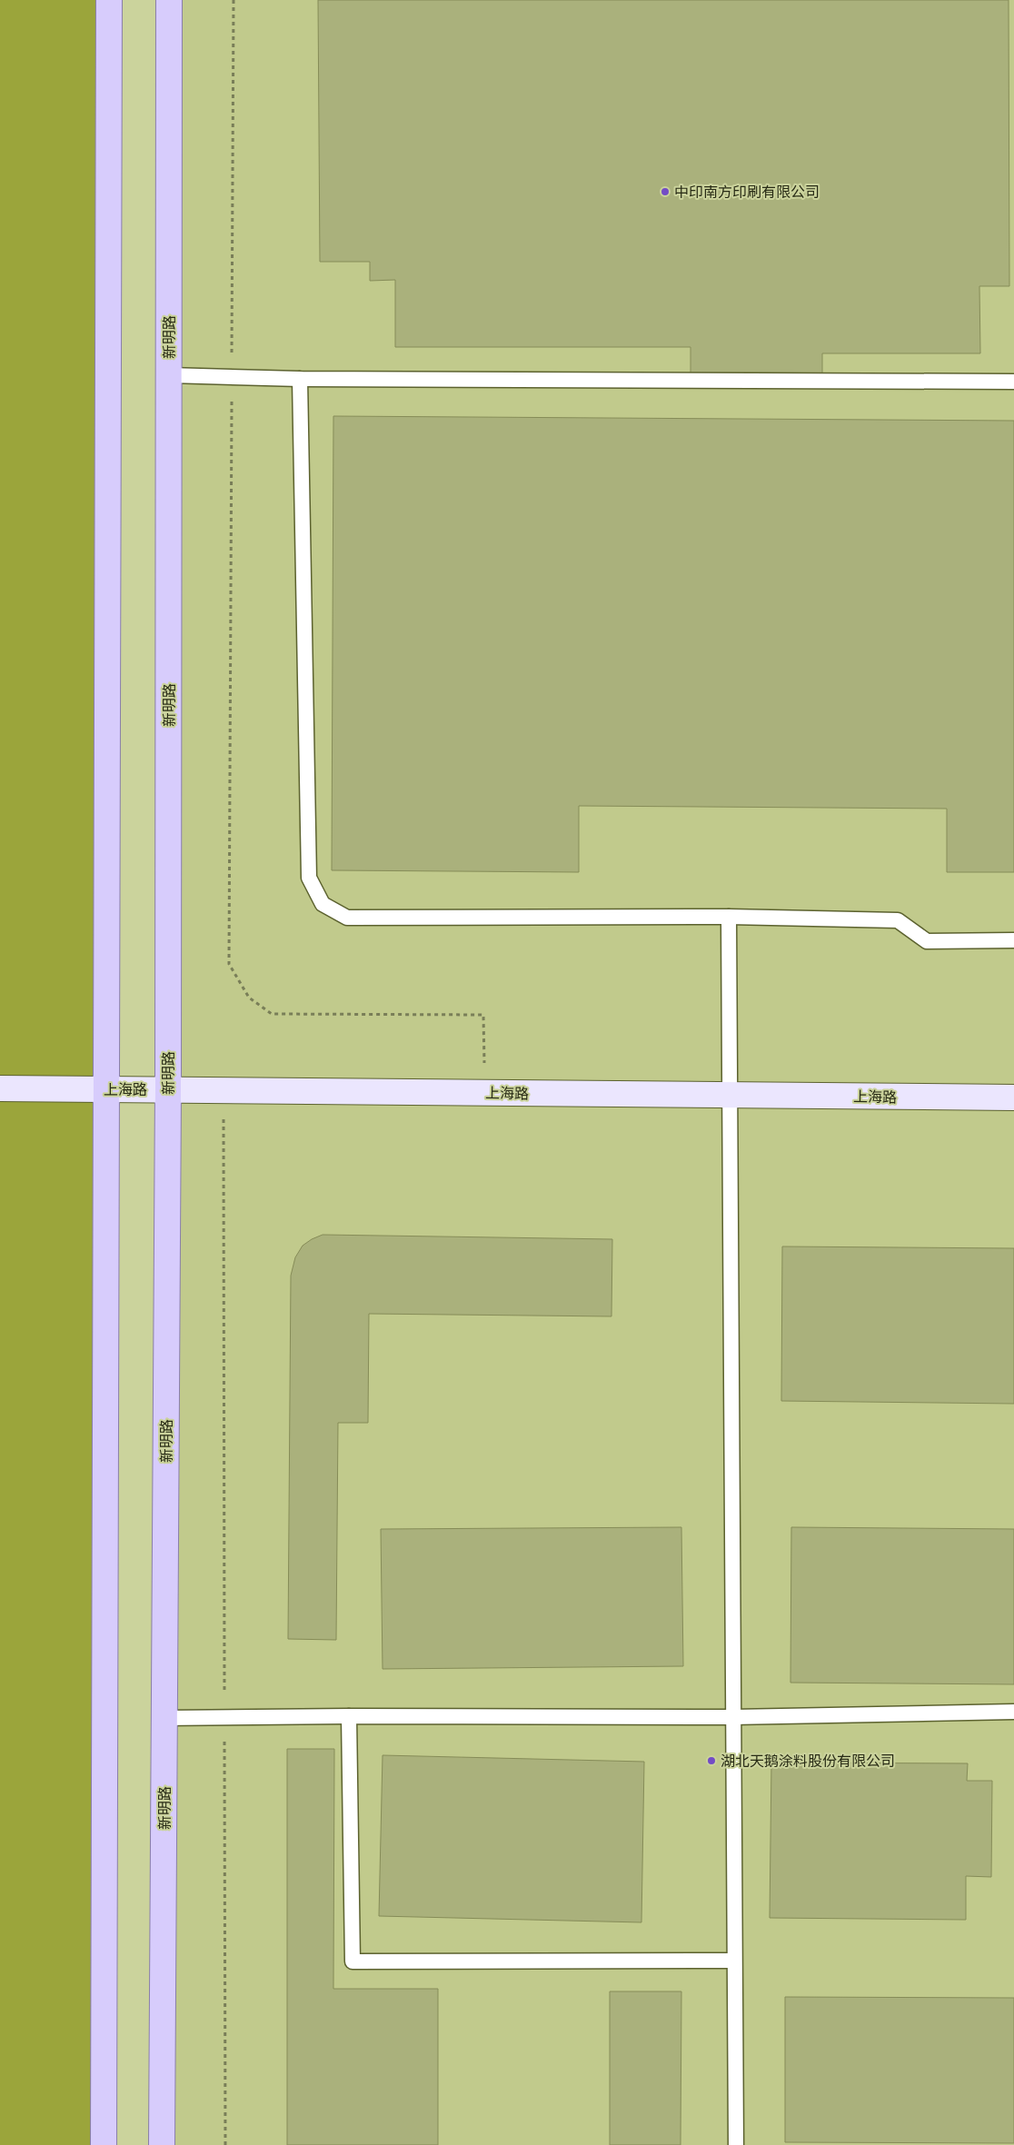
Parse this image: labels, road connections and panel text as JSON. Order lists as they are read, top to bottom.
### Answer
{
  "streets": {
    "main road": ["新明路"],
    "street": ["上海路"]
  },
  "crossings": [
    ["新明路", "上海路"]
  ],
  "places": ["中印南方印刷有限公司", "湖北天鹅涂料股份有限公司"]
}
